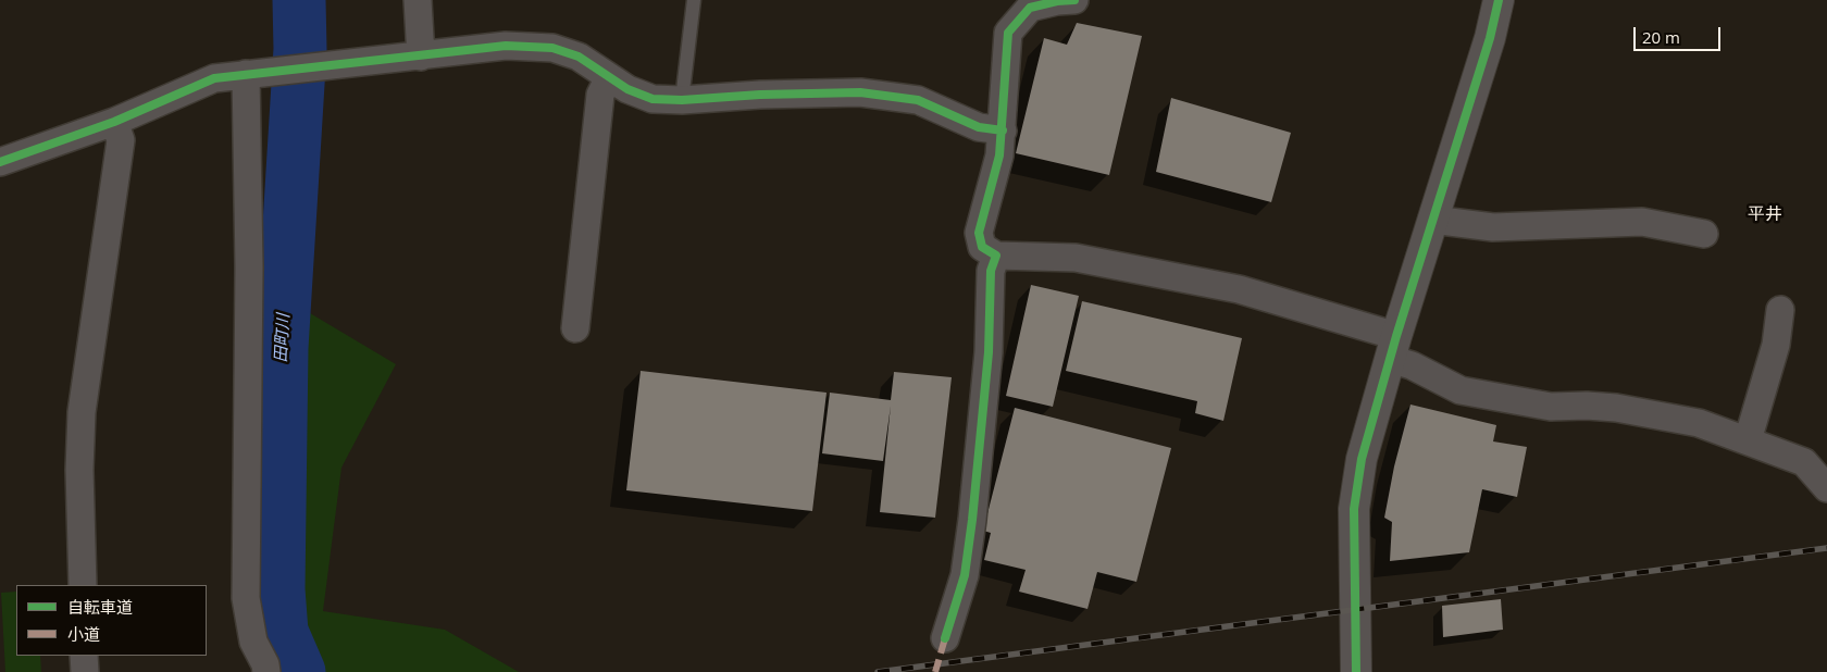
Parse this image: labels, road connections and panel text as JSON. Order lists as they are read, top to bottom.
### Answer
{
  "districts": ["平井"],
  "water": ["田町川"],
  "legend": ["自転車道", "小道"],
  "scale_bar": "20 m"
}
